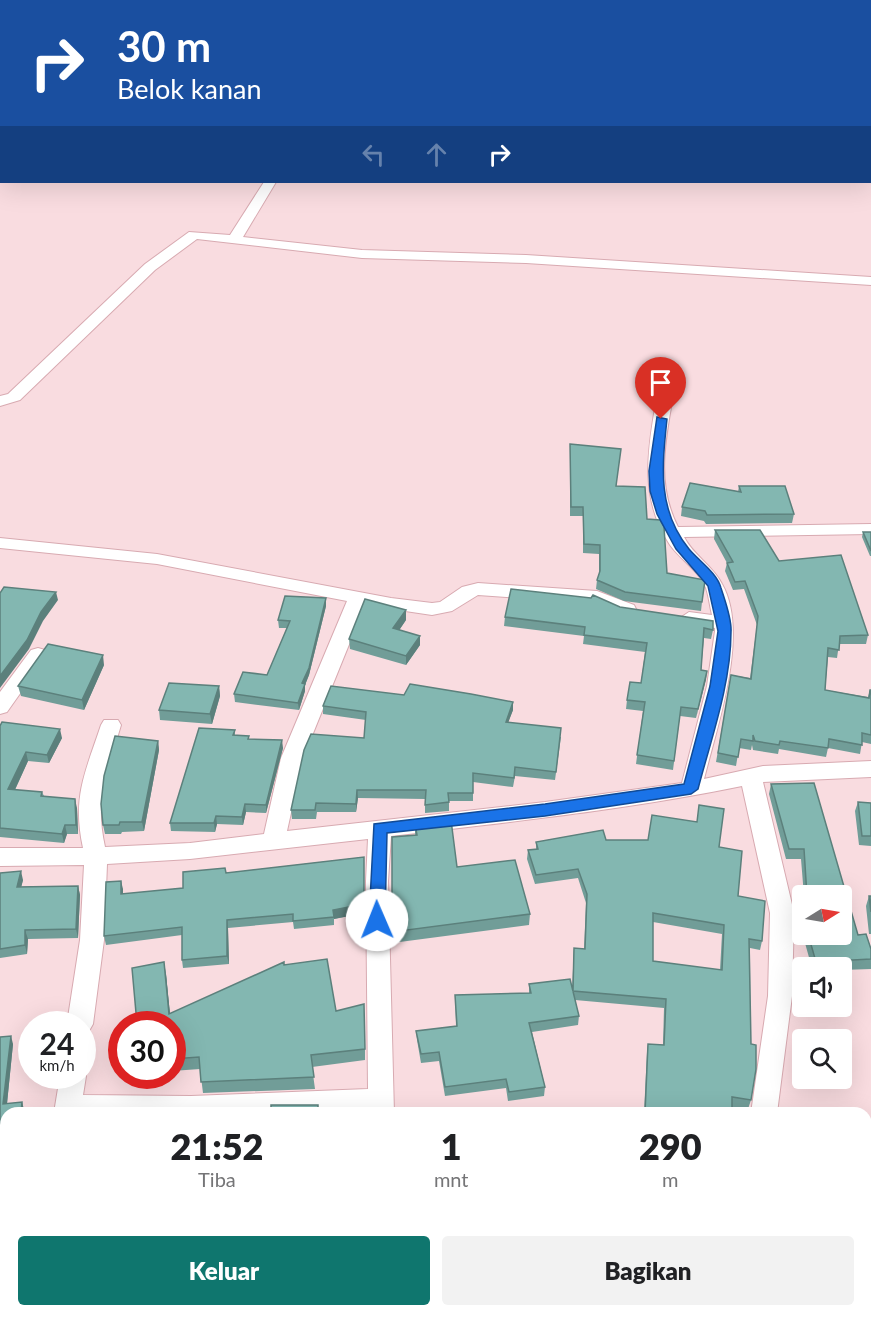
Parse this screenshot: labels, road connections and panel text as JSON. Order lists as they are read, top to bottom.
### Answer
{
  "north": "right",
  "page": {
    "turn": ["30 m", "Belok kanan"],
    "speed": "24 km/h",
    "limit": "30",
    "eta": [
      "21:52",
      "Tiba",
      "1",
      "mnt",
      "290",
      "m"
    ],
    "buttons": ["Keluar", "Bagikan"]
  }
}
